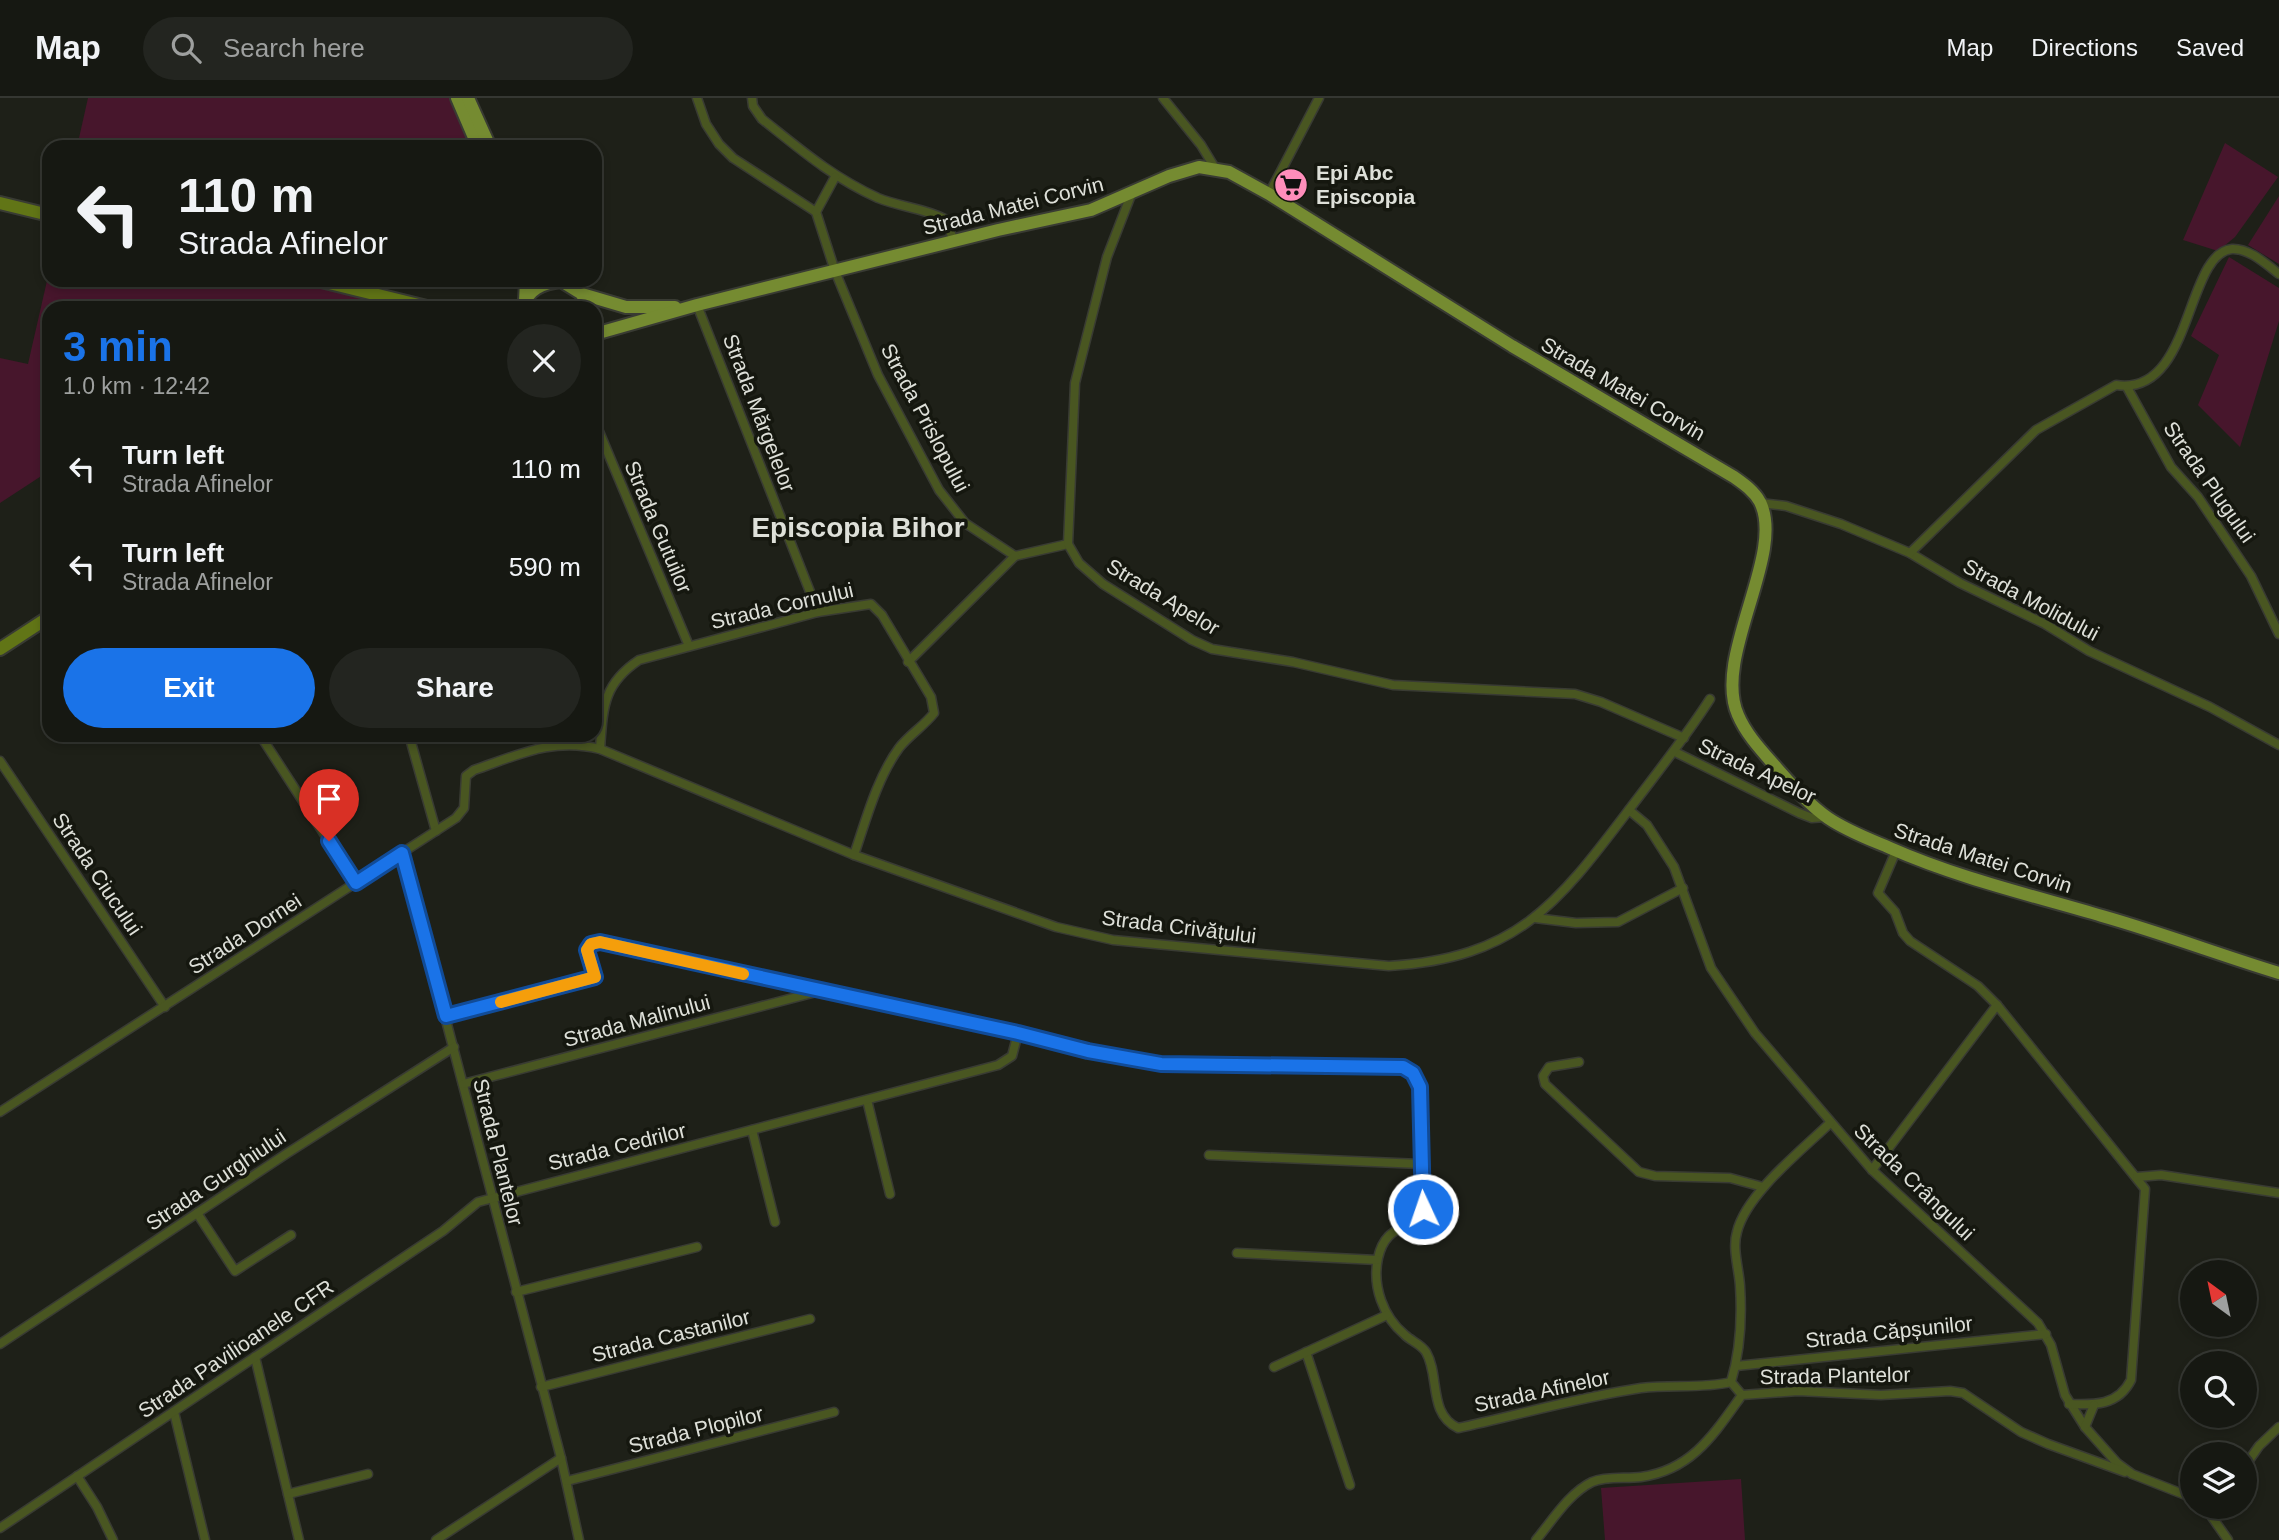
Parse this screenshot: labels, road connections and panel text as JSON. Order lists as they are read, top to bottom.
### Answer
{
  "streets": {
    "main road": ["Strada Matei Corvin"],
    "street": [
      "Strada Mărgelelor",
      "Strada Prislopului",
      "Strada Plugului",
      "Strada Gutuilor",
      "Strada Apelor",
      "Strada Molidului",
      "Strada Cornului",
      "Strada Ciucului",
      "Strada Crivățului",
      "Strada Dornei",
      "Strada Malinului",
      "Strada Cedrilor",
      "Strada Plantelor",
      "Strada Gurghiului",
      "Strada Crângului",
      "Strada Căpșunilor",
      "Strada Castanilor",
      "Strada Pavilioanele CFR",
      "Strada Afinelor",
      "Strada Plopilor"
    ]
  },
  "crossings": [
    ["Strada Matei Corvin", "Strada Mărgelelor"],
    ["Strada Matei Corvin", "Strada Prislopului"],
    ["Strada Matei Corvin", "Strada Apelor"],
    ["Strada Matei Corvin", "Strada Molidului"],
    ["Strada Mărgelelor", "Strada Cornului"],
    ["Strada Gutuilor", "Strada Cornului"],
    ["Strada Apelor", "Strada Crivățului"],
    ["Strada Cornului", "Strada Crivățului"],
    ["Strada Ciucului", "Strada Dornei"],
    ["Strada Crivățului", "Strada Crângului"],
    ["Strada Dornei", "Strada Plantelor"],
    ["Strada Malinului", "Strada Plantelor"],
    ["Strada Cedrilor", "Strada Plantelor"],
    ["Strada Cedrilor", "Strada Pavilioanele CFR"],
    ["Strada Plantelor", "Strada Gurghiului"],
    ["Strada Plantelor", "Strada Crângului"],
    ["Strada Plantelor", "Strada Castanilor"],
    ["Strada Plantelor", "Strada Pavilioanele CFR"],
    ["Strada Plantelor", "Strada Plopilor"],
    ["Strada Crângului", "Strada Căpșunilor"]
  ],
  "districts": ["Episcopia Bihor"],
  "places": {
    "supermarket": ["Epi Abc Episcopia"]
  },
  "north": "top left",
  "page": {
    "header": "Map",
    "search": "Search here",
    "nav": ["Map", "Directions", "Saved"],
    "turn": ["110 m", "Strada Afinelor"],
    "heading": ["3 min", "1.0 km · 12:42"],
    "list": [
      {
        "name": "Turn left",
        "note": "Strada Afinelor",
        "value": "110 m"
      },
      {
        "name": "Turn left",
        "note": "Strada Afinelor",
        "value": "590 m"
      }
    ],
    "buttons": ["Exit", "Share"]
  }
}
